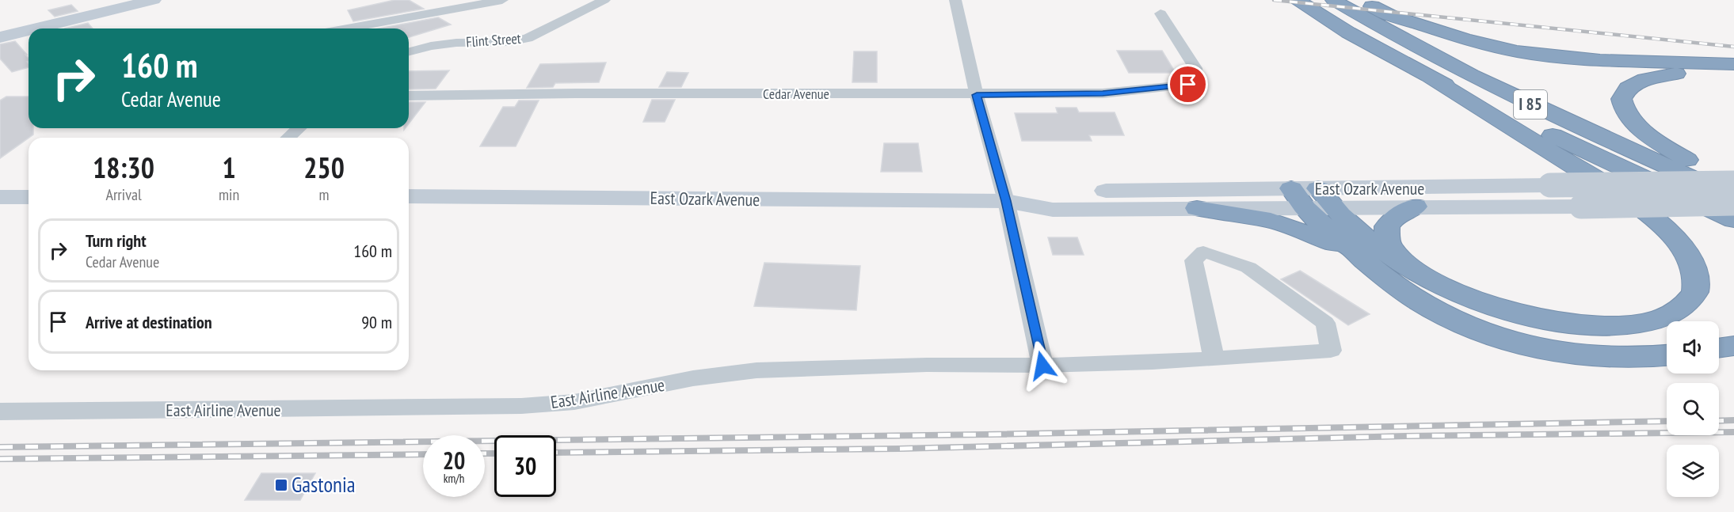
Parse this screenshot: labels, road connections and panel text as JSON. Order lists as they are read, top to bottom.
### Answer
{
  "streets": {
    "highway": ["I 85"],
    "main road": ["East Ozark Avenue"],
    "street": ["Flint Street", "Cedar Avenue", "East Airline Avenue"]
  },
  "places": {
    "transit": ["Gastonia"]
  },
  "page": {
    "turn": ["160 m", "Cedar Avenue"],
    "eta": [
      "18:30",
      "Arrival",
      "1",
      "min",
      "250",
      "m"
    ],
    "list": [
      {
        "name": "Turn right",
        "note": "Cedar Avenue",
        "value": "160 m"
      },
      {
        "name": "Arrive at destination",
        "value": "90 m"
      }
    ],
    "speed": "20 km/h",
    "limit": "30"
  }
}
